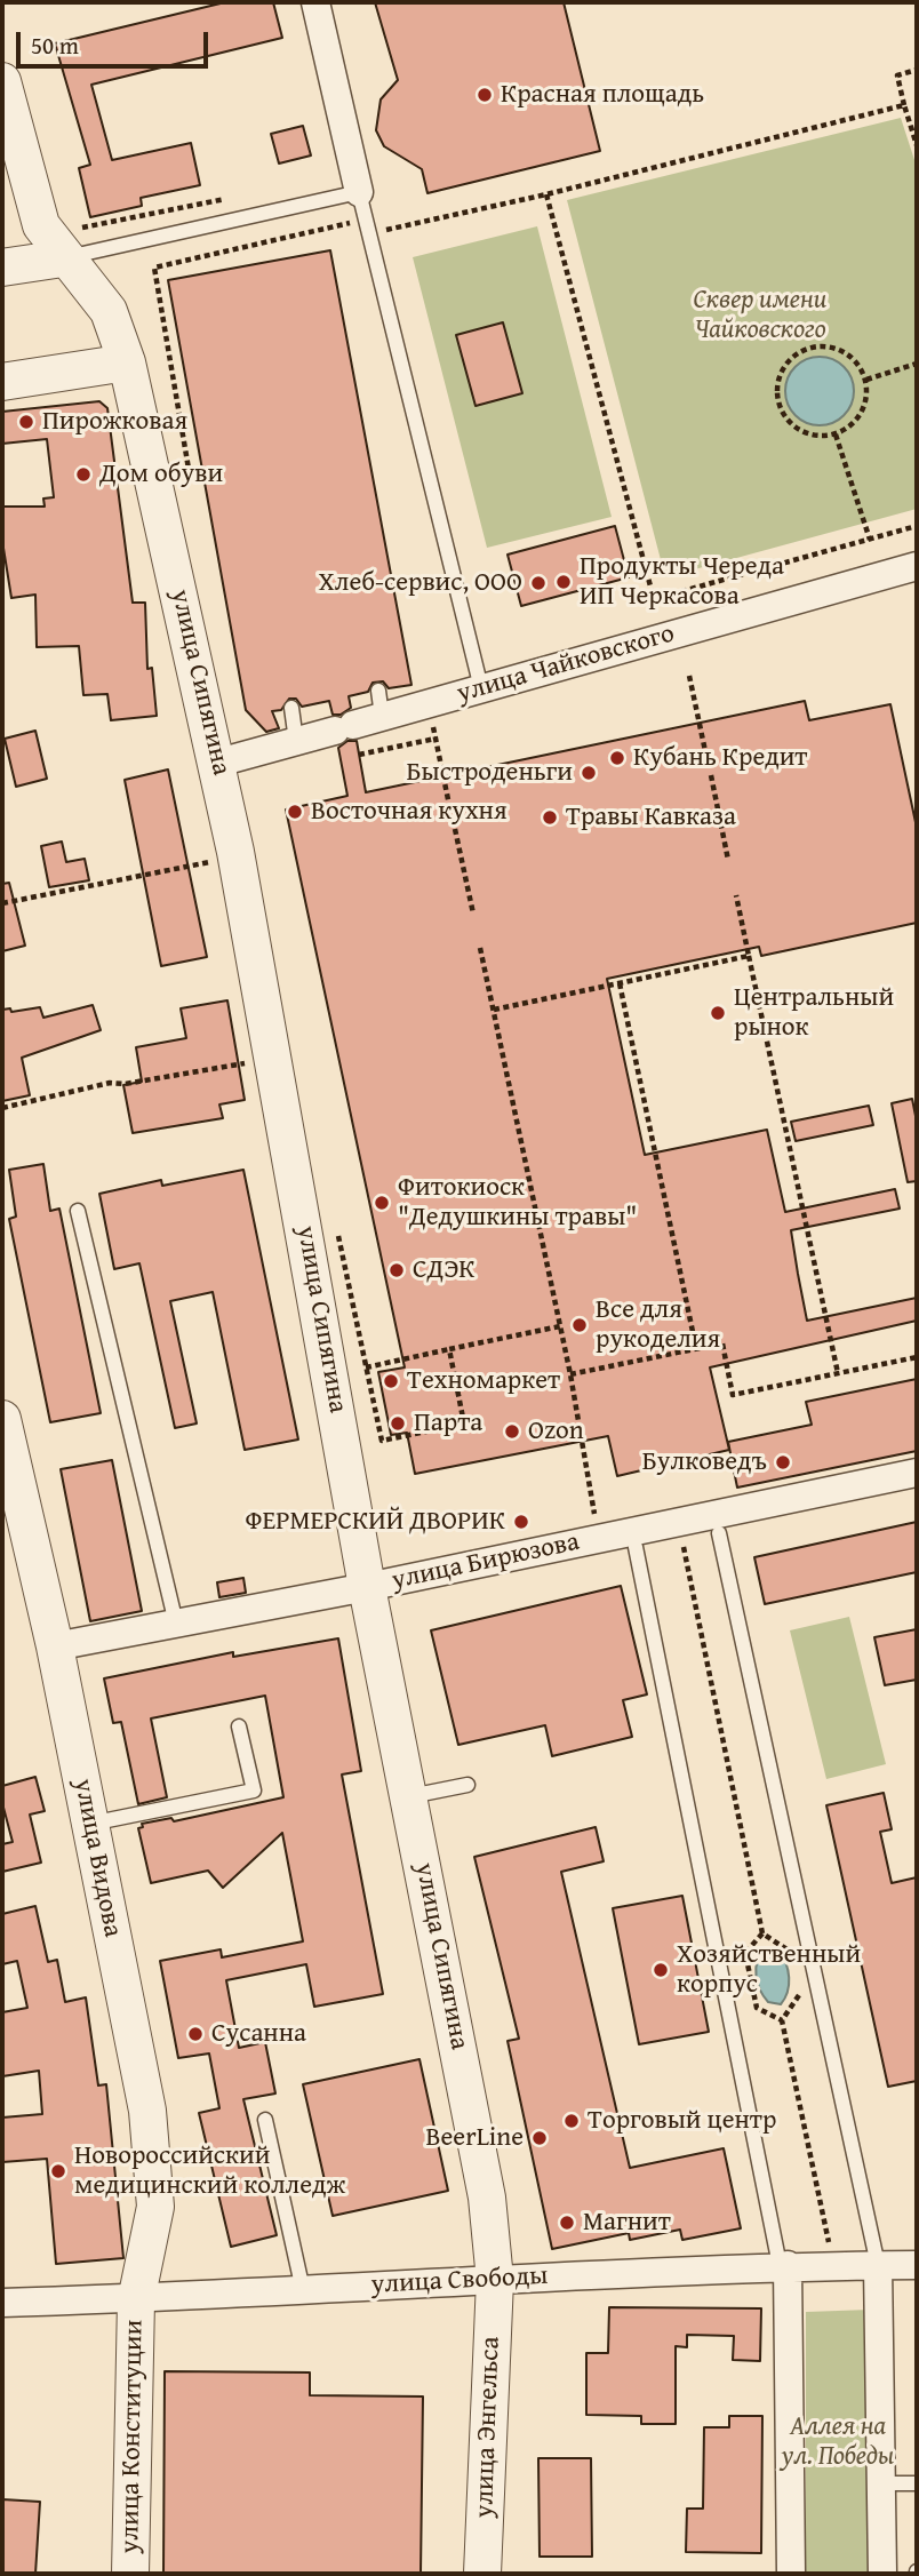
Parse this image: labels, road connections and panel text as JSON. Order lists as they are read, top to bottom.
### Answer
{
  "streets": {
    "street": [
      "улица Чайковского",
      "улица Сипягина",
      "улица Бирюзова",
      "улица Видова",
      "улица Свободы",
      "улица Энгельса",
      "улица Конституции"
    ]
  },
  "crossings": [
    ["улица Чайковского", "улица Сипягина"],
    ["улица Сипягина", "улица Бирюзова"],
    ["улица Сипягина", "улица Свободы"],
    ["улица Сипягина", "улица Энгельса"],
    ["улица Бирюзова", "улица Видова"],
    ["улица Видова", "улица Свободы"],
    ["улица Видова", "улица Конституции"],
    ["улица Свободы", "улица Энгельса"],
    ["улица Свободы", "улица Конституции"]
  ],
  "parks": ["Сквер имени Чайковского", "Аллея на ул. Победы"],
  "places": [
    "Красная площадь",
    "Пирожковая",
    "Дом обуви",
    "Продукты Череда ИП Черкасова",
    "Хлеб-сервис, ООО",
    "Кубань Кредит",
    "Быстроденьги",
    "Восточная кухня",
    "Травы Кавказа",
    "Центральный рынок",
    "Фитокиоск \"Дедушкины травы\"",
    "СДЭК",
    "Все для рукоделия",
    "Техномаркет",
    "Парта",
    "Ozon",
    "Булковедъ",
    "ФЕРМЕРСКИЙ ДВОРИК",
    "Хозяйственный корпус",
    "Сусанна",
    "Торговый центр",
    "BeerLine",
    "Новороссийский медицинский колледж",
    "Магнит"
  ],
  "scale_bar": "50 m"
}
